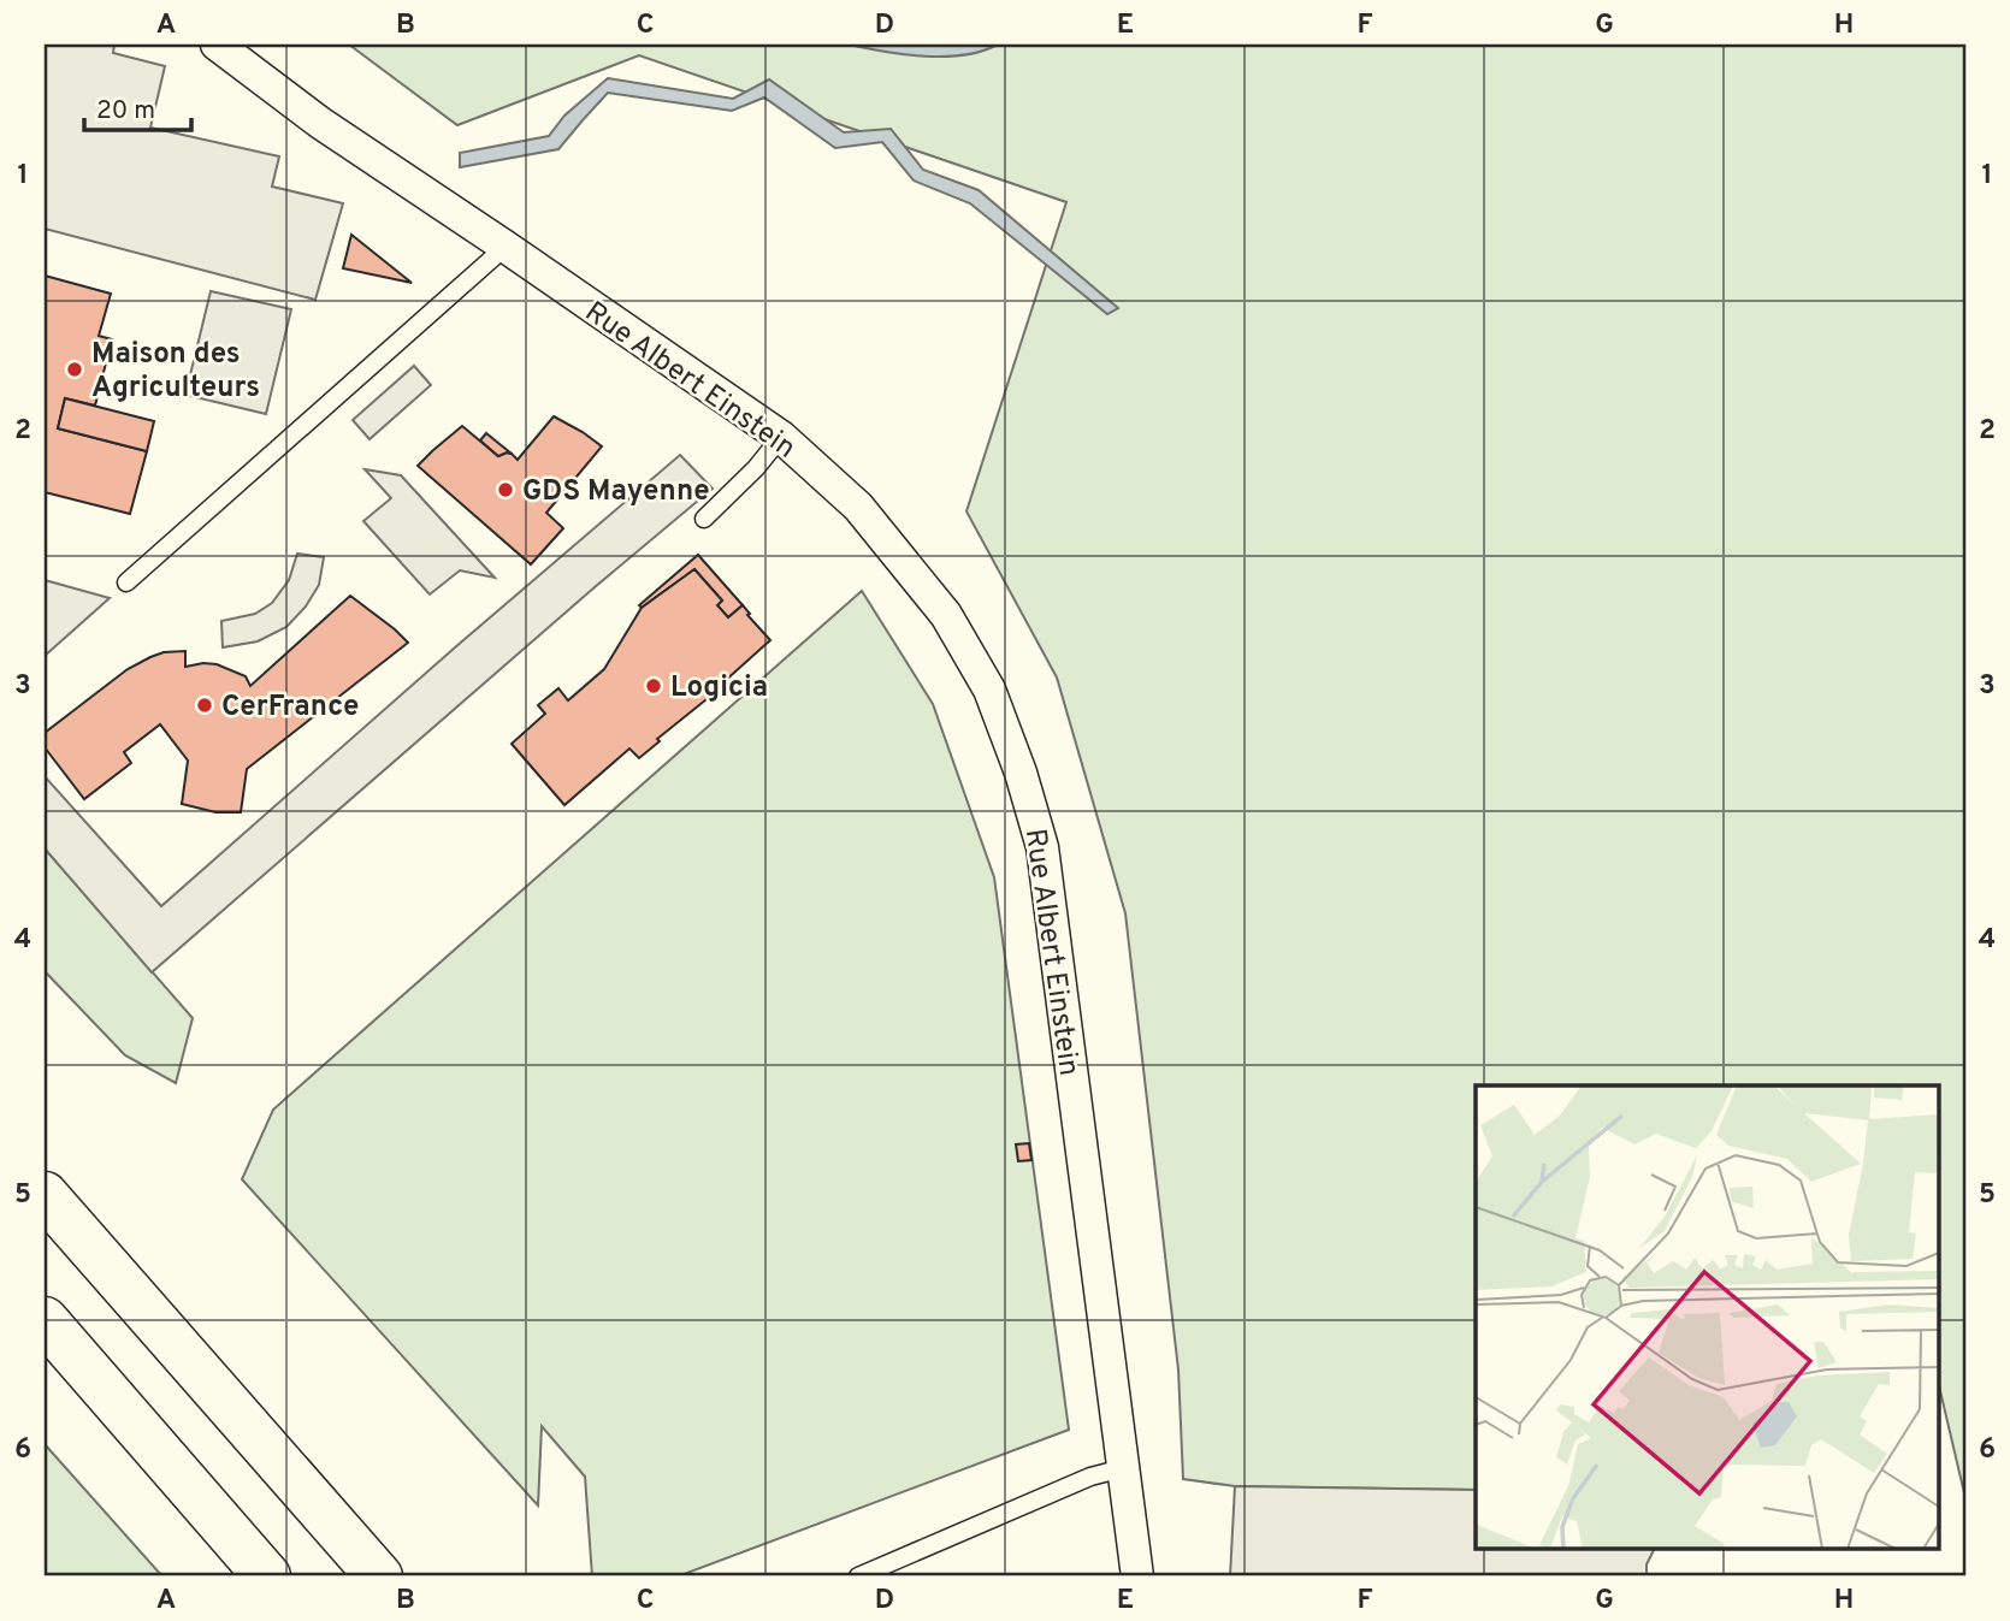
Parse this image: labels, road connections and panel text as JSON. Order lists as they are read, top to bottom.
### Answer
{
  "streets": {
    "street": ["Rue Albert Einstein"]
  },
  "places": [
    "Maison des Agriculteurs",
    "GDS Mayenne",
    "Logicia",
    "CerFrance"
  ],
  "scale_bar": "20 m",
  "grid": {
    "columns": [
      "A",
      "B",
      "C",
      "D",
      "E",
      "F",
      "G",
      "H"
    ],
    "rows": [
      "1",
      "2",
      "3",
      "4",
      "5",
      "6"
    ]
  }
}
